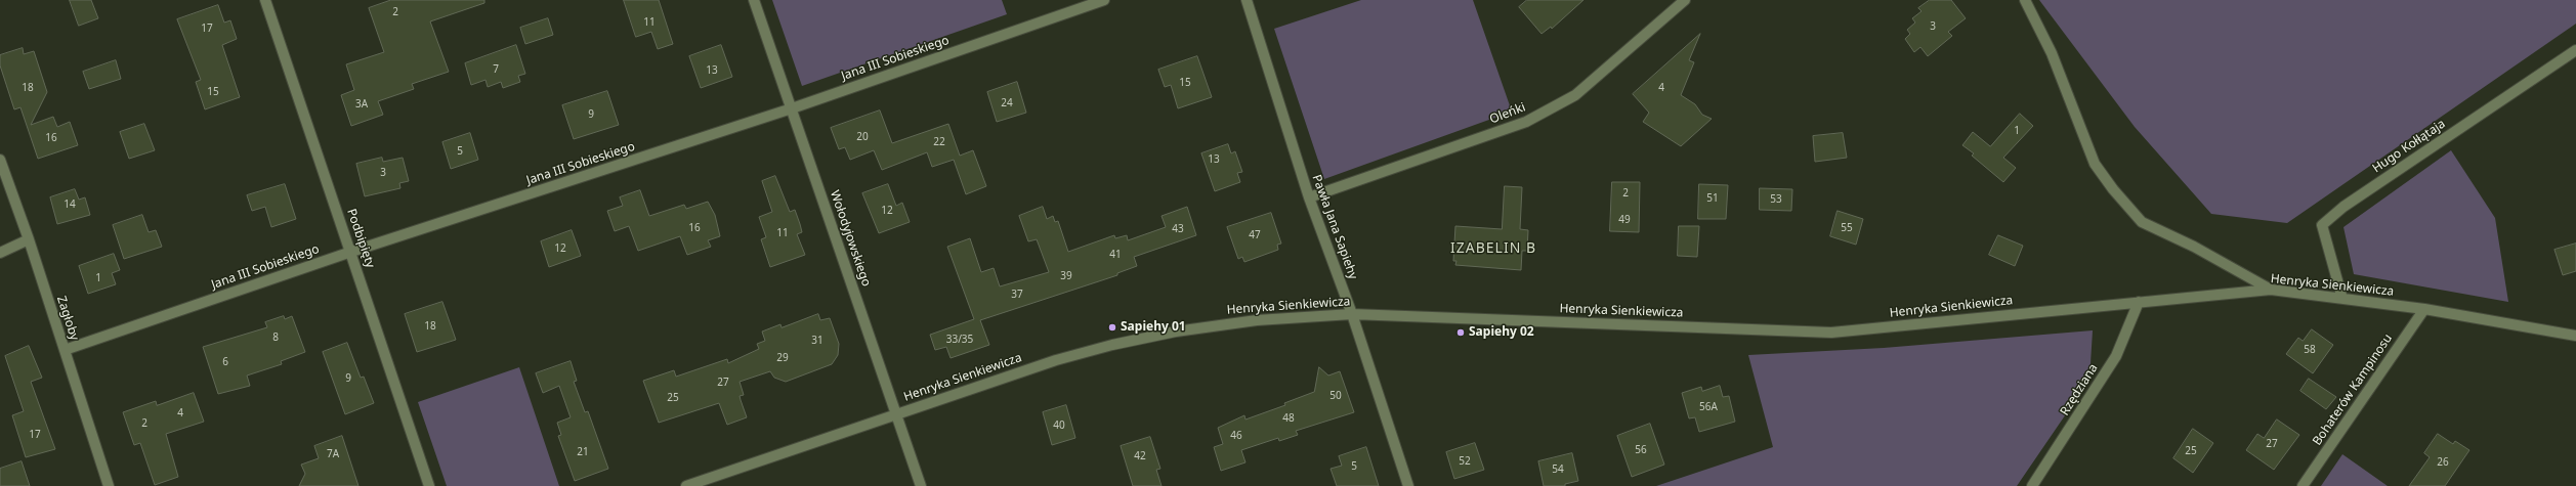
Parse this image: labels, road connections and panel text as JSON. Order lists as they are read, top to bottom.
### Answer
{
  "streets": {
    "street": [
      "Jana III Sobieskiego",
      "Oleńki",
      "Hugo Kołłątaja",
      "Pawła Jana Sapiehy",
      "Podbipięty",
      "Wołodyjowskiego",
      "Henryka Sienkiewicza",
      "Zagłoby",
      "Rzędziana",
      "Bohaterów Kampinosu"
    ]
  },
  "crossings": [
    ["Jana III Sobieskiego", "Podbipięty"],
    ["Jana III Sobieskiego", "Wołodyjowskiego"],
    ["Jana III Sobieskiego", "Zagłoby"],
    ["Oleńki", "Pawła Jana Sapiehy"],
    ["Hugo Kołłątaja", "Henryka Sienkiewicza"],
    ["Pawła Jana Sapiehy", "Henryka Sienkiewicza"],
    ["Wołodyjowskiego", "Henryka Sienkiewicza"],
    ["Henryka Sienkiewicza", "Rzędziana"],
    ["Henryka Sienkiewicza", "Bohaterów Kampinosu"]
  ],
  "districts": ["IZABELIN B"],
  "places": ["Sapiehy 01", "Sapiehy 02"],
  "house_numbers": [
    "2",
    "11",
    "3",
    "17",
    "7",
    "13",
    "15",
    "18",
    "4",
    "15",
    "24",
    "3A",
    "9",
    "1",
    "20",
    "16",
    "22",
    "5",
    "13",
    "3",
    "2",
    "51",
    "53",
    "14",
    "12",
    "49",
    "16",
    "55",
    "43",
    "11",
    "47",
    "12",
    "41",
    "39",
    "1",
    "37",
    "18",
    "8",
    "33/35",
    "31",
    "58",
    "29",
    "6",
    "9",
    "27",
    "50",
    "25",
    "56A",
    "4",
    "48",
    "2",
    "40",
    "17",
    "46",
    "27",
    "56",
    "25",
    "21",
    "7A",
    "42",
    "52",
    "26",
    "5",
    "54"
  ]
}
